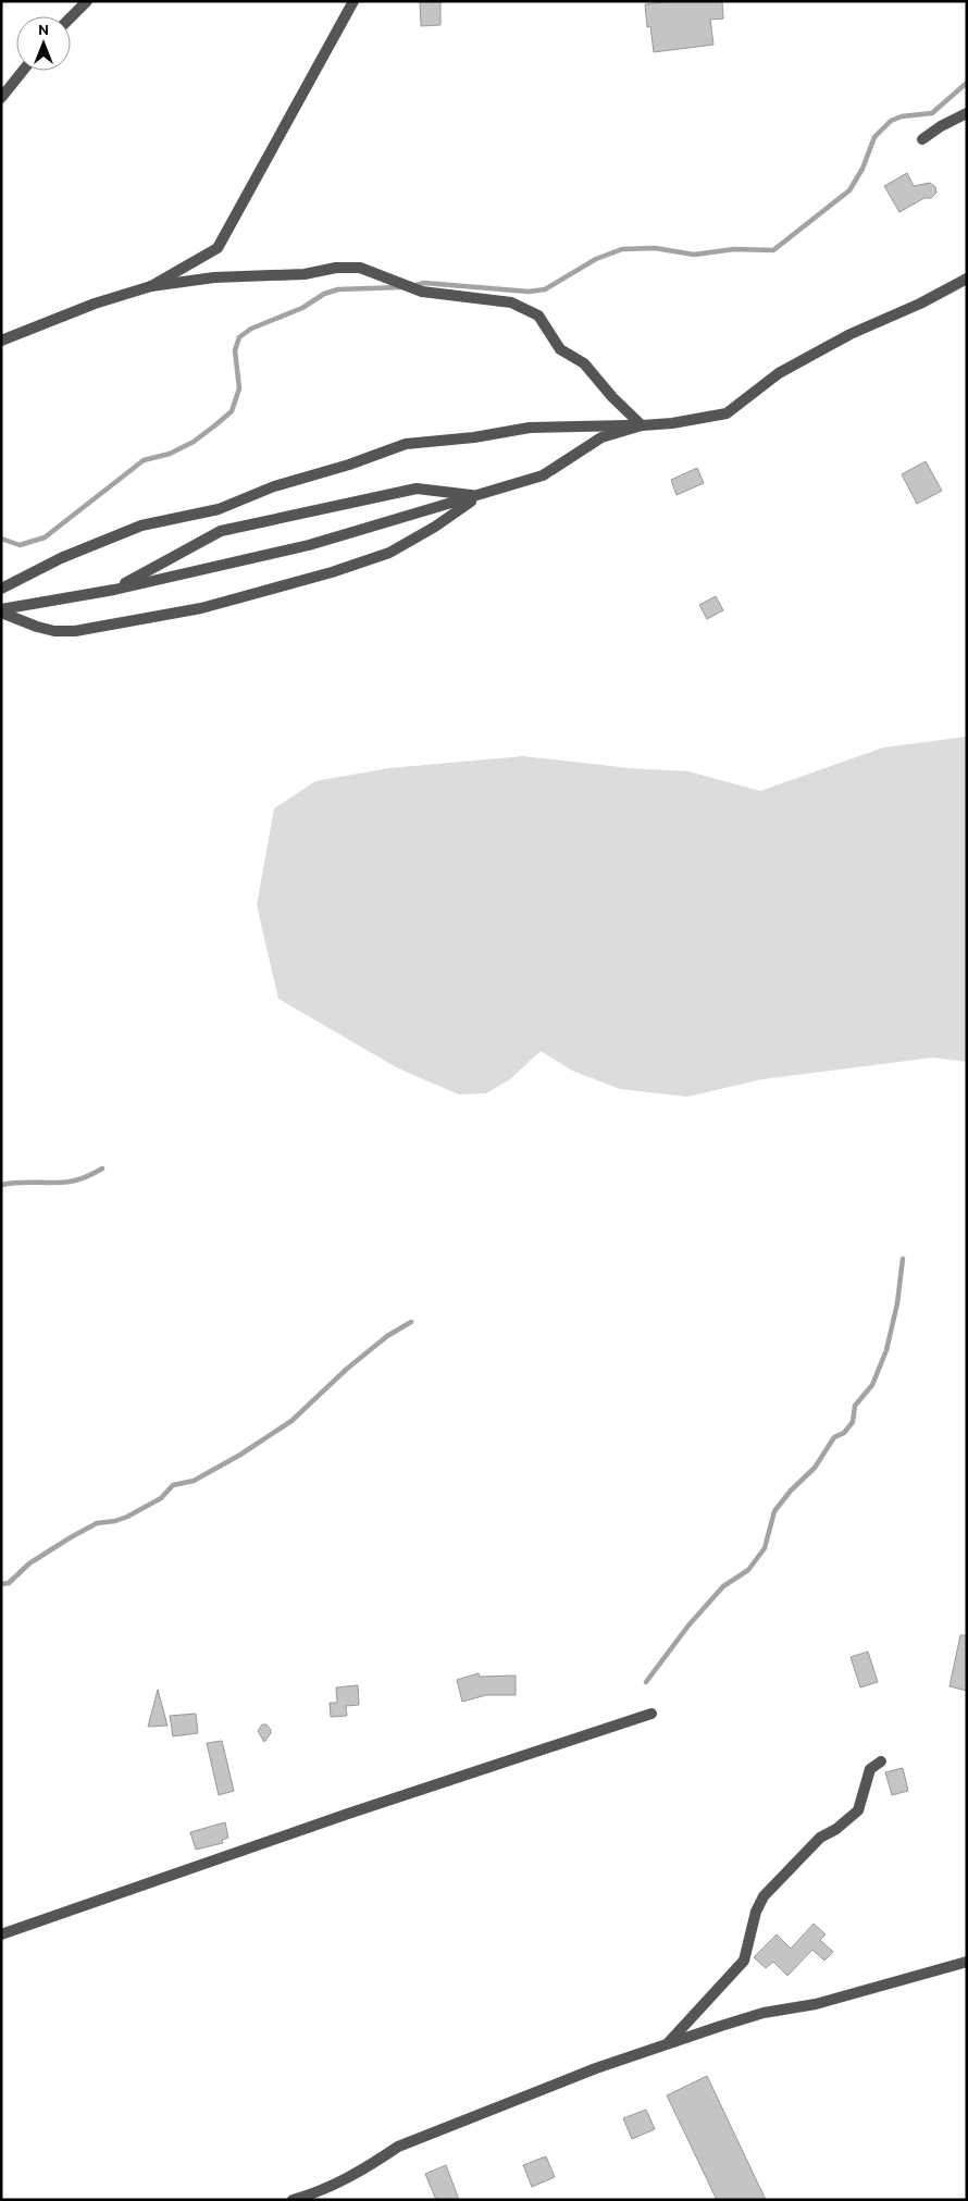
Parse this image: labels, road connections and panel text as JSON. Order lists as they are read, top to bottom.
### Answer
{
  "north": "top"
}
